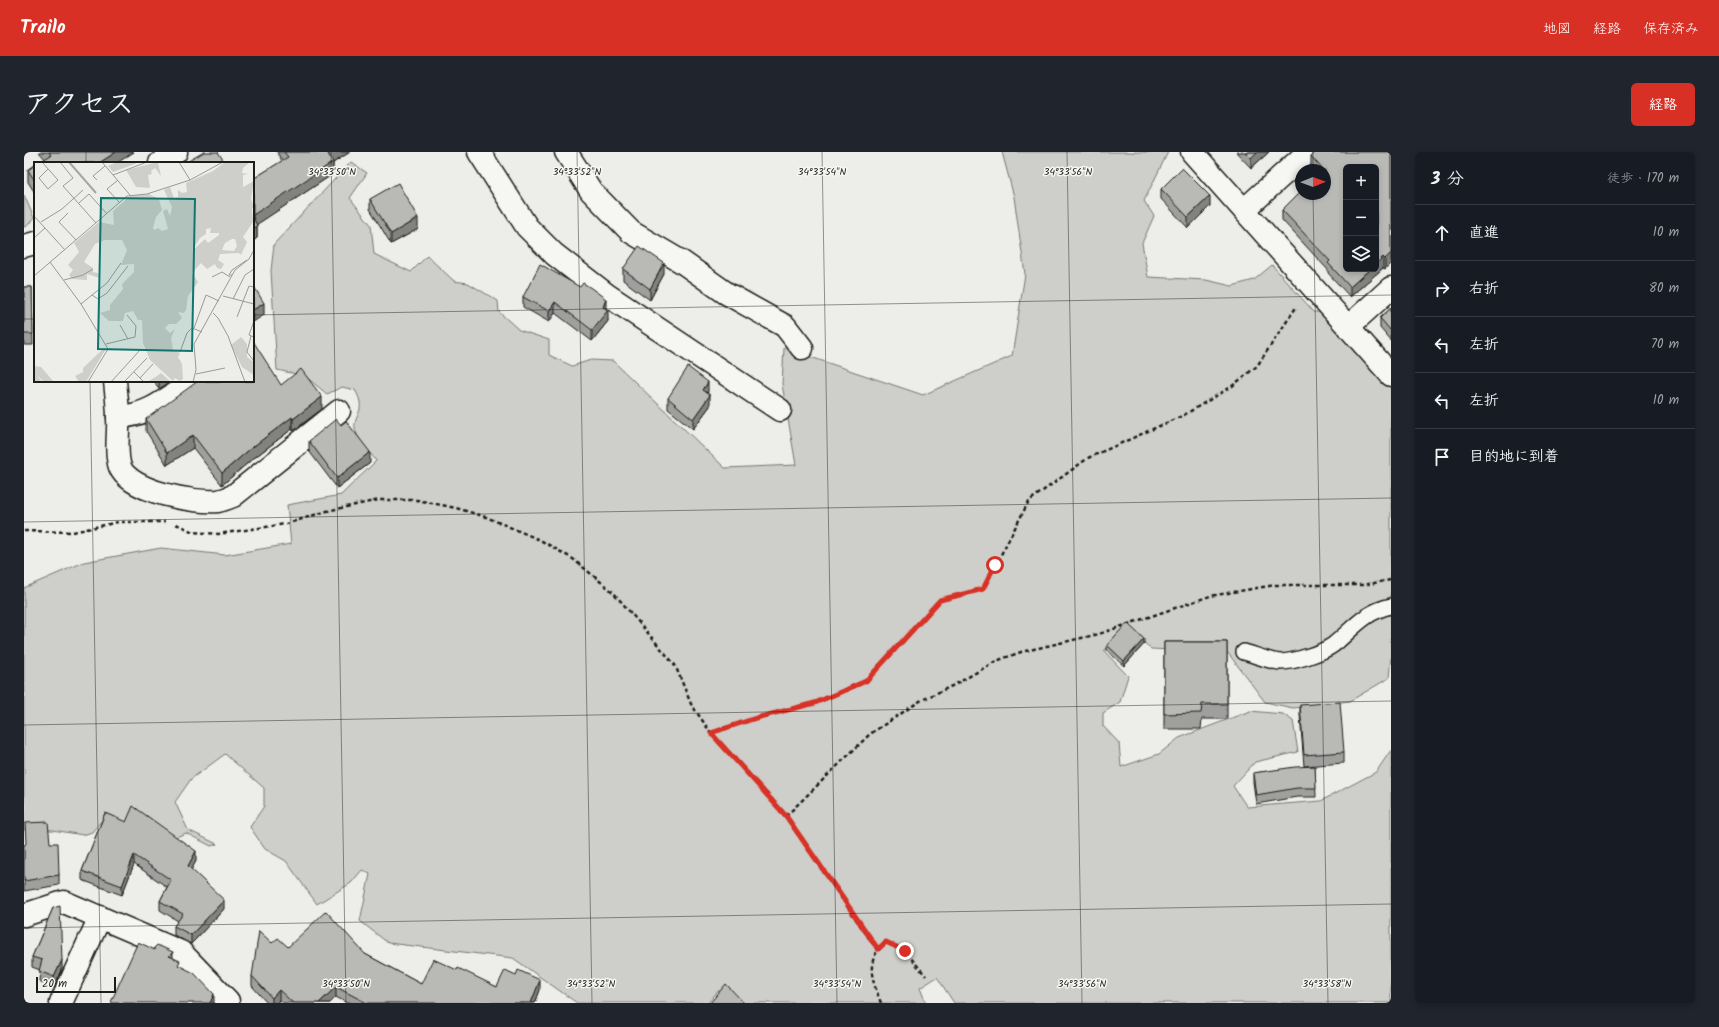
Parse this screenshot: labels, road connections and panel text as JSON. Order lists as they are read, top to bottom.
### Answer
{
  "scale_bar": "20 m",
  "north": "right",
  "page": {
    "header": "Trailo",
    "nav": ["地図", "経路", "保存済み"],
    "title": "アクセス",
    "buttons": "経路",
    "heading": ["3 分", "徒歩 · 170 m"],
    "map_buttons": ["+", "−"],
    "list": [
      ["直進", "10 m"],
      ["右折", "80 m"],
      ["左折", "70 m"],
      ["左折", "10 m"],
      "目的地に到着"
    ],
    "scale": "20 m"
  },
  "coordinates": [
    "34°33'50\"N",
    "34°33'52\"N",
    "34°33'54\"N",
    "34°33'56\"N",
    "34°33'58\"N"
  ]
}
